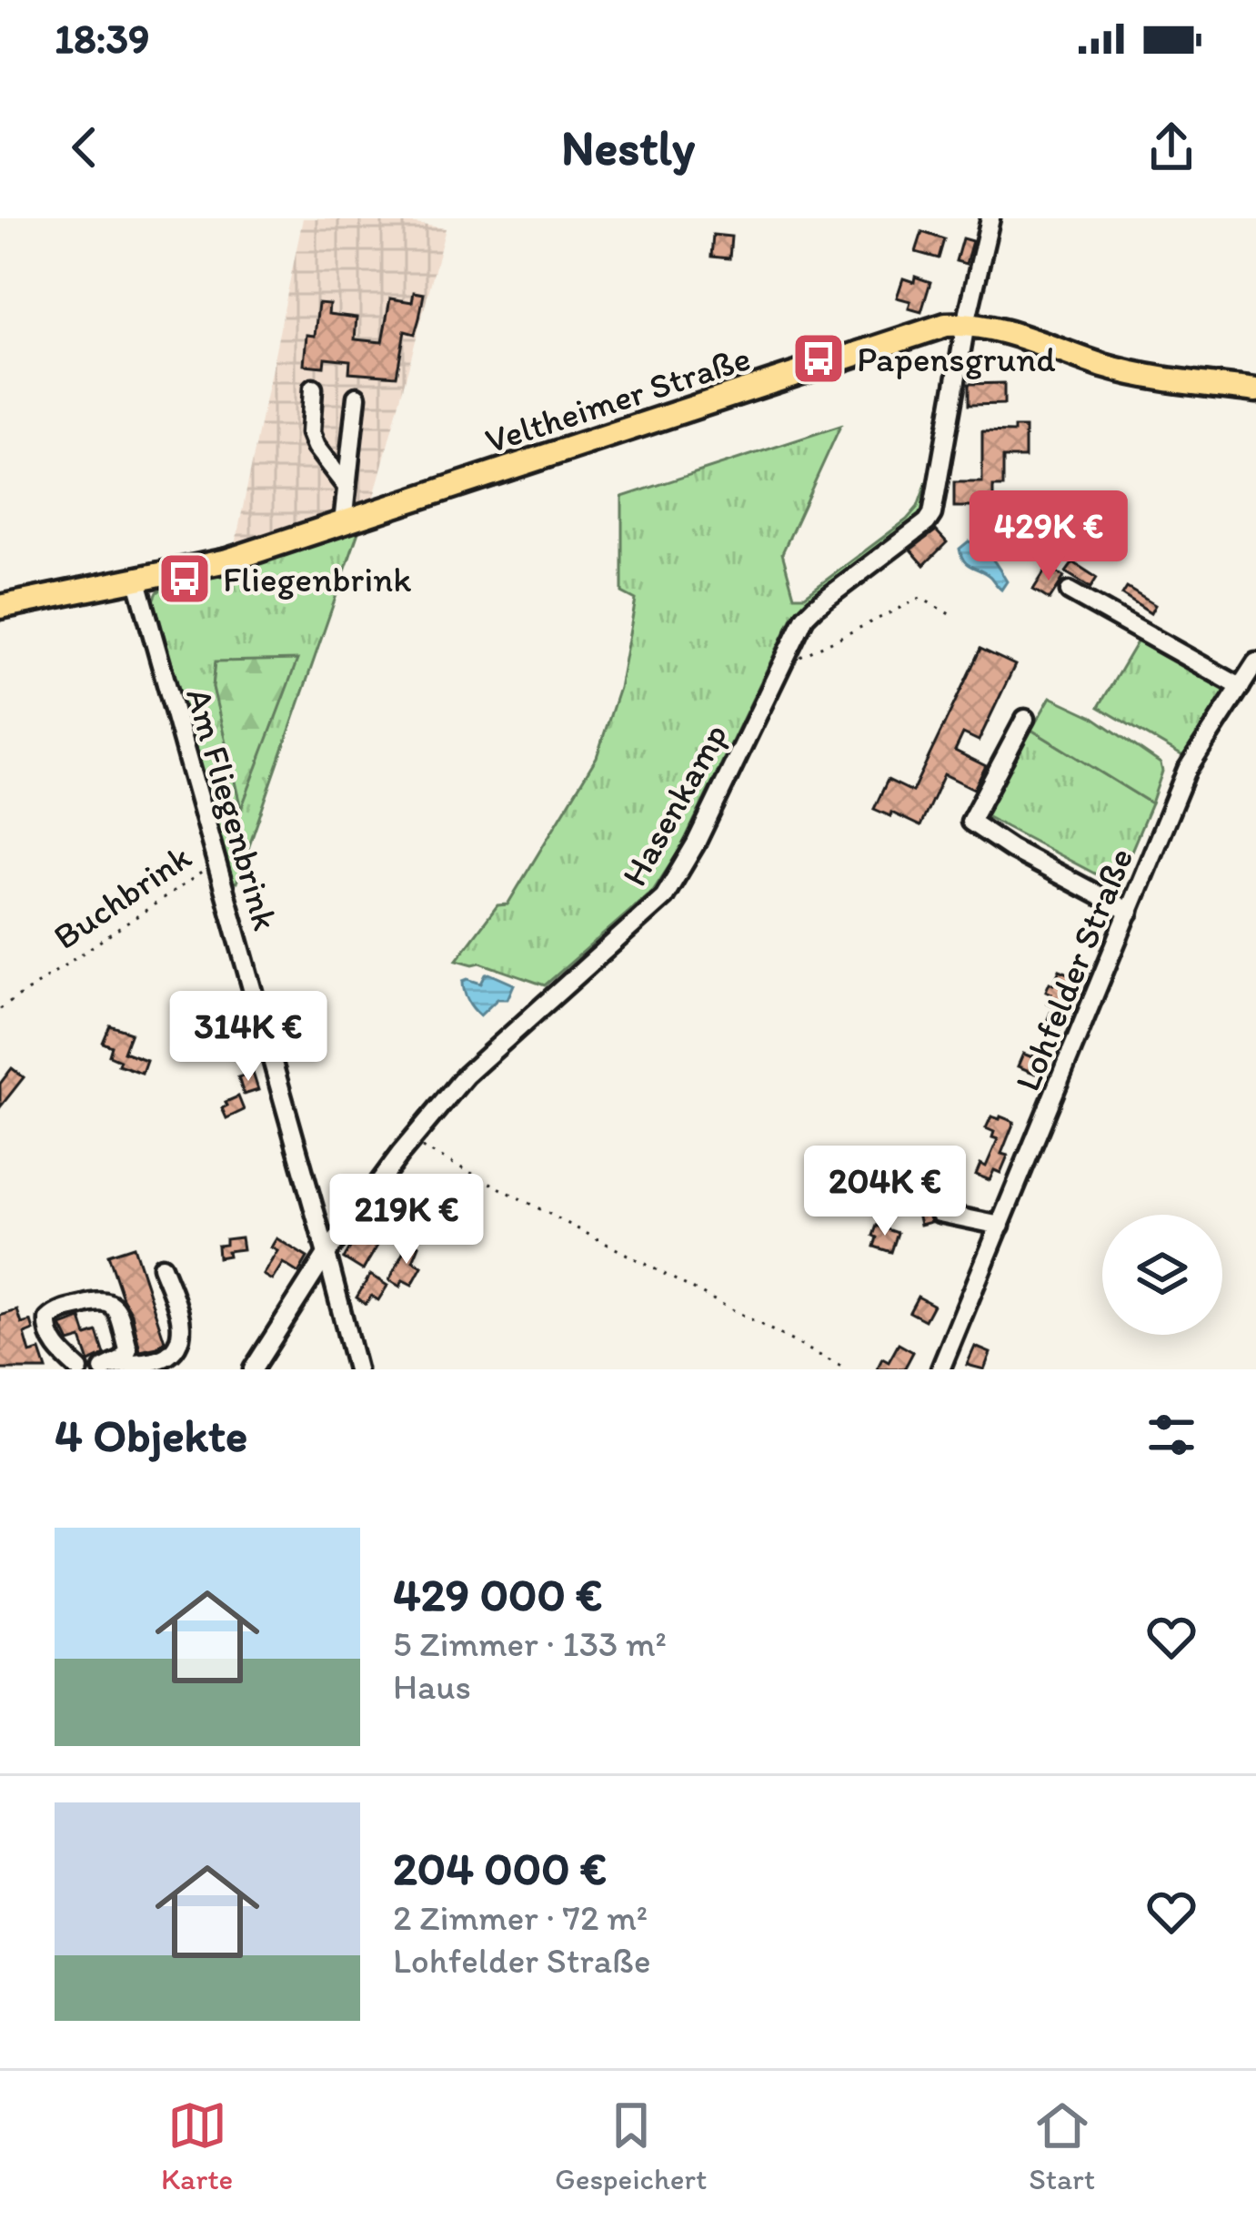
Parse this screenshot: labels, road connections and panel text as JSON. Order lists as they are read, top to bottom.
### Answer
{
  "streets": {
    "main road": ["Veltheimer Straße"],
    "street": ["Hasenkamp", "Am Fliegenbrink", "Lohfelder Straße"],
    "path": ["Buchbrink"]
  },
  "crossings": [
    ["Veltheimer Straße", "Hasenkamp"],
    ["Veltheimer Straße", "Am Fliegenbrink"],
    ["Hasenkamp", "Am Fliegenbrink"],
    ["Am Fliegenbrink", "Buchbrink"]
  ],
  "places": {
    "bus stop": ["Papensgrund", "Fliegenbrink"]
  },
  "page": {
    "status": "18:39",
    "header": "Nestly",
    "price": [
      "429K €",
      "314K €",
      "204K €",
      "219K €"
    ],
    "heading": "4 Objekte",
    "list": [
      {
        "name": "429 000 €",
        "note": "5 Zimmer · 133 m² · Haus"
      },
      {
        "name": "204 000 €",
        "note": "2 Zimmer · 72 m² · Lohfelder Straße"
      }
    ],
    "tabs": ["Karte", "Gespeichert", "Start"]
  }
}
